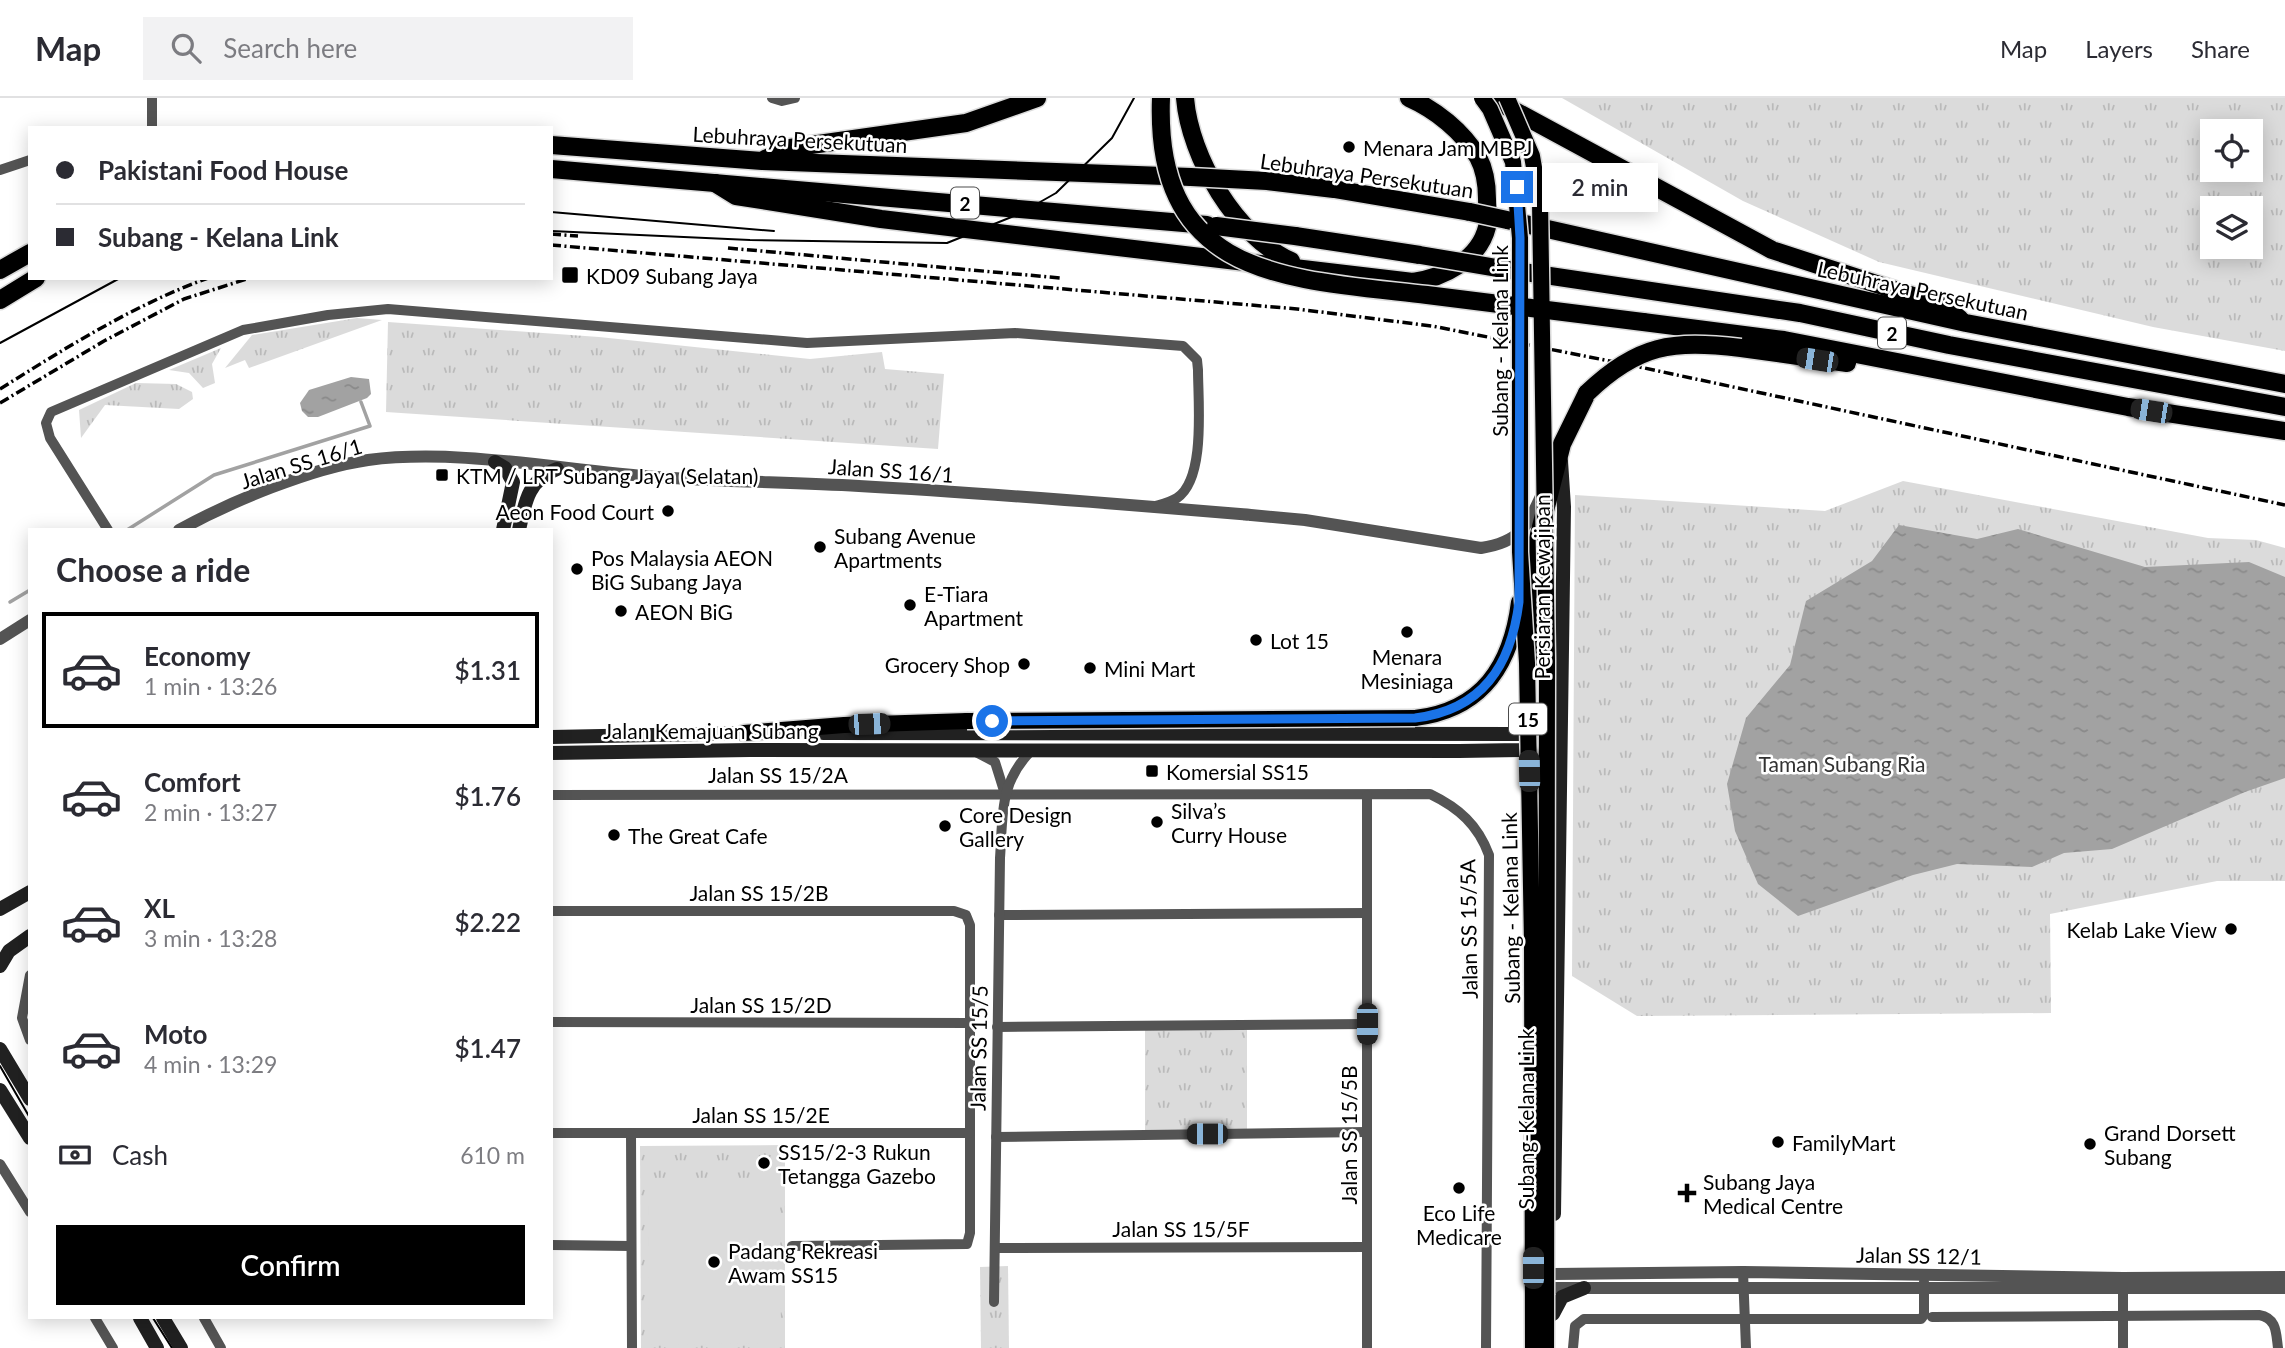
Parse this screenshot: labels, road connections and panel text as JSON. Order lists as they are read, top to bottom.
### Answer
{
  "streets": {
    "highway": ["Lebuhraya Persekutuan", "2"],
    "main road": [
      "Subang - Kelana Link",
      "Persiaran Kewajipan",
      "15",
      "Jalan Kemajuan Subang",
      "Subang-Kelana Link"
    ],
    "street": [
      "Jalan SS 16/1",
      "Jalan SS 15/2A",
      "Jalan SS 15/2B",
      "Jalan SS 15/5A",
      "Jalan SS 15/2D",
      "Jalan SS 15/5",
      "Jalan SS 15/2E",
      "Jalan SS 15/5B",
      "Jalan SS 15/5F",
      "Jalan SS 12/1"
    ]
  },
  "crossings": [
    ["Jalan SS 16/1", "Persiaran Kewajipan"],
    ["Persiaran Kewajipan", "Jalan SS 12/1"],
    ["Jalan Kemajuan Subang", "Jalan SS 15/5"],
    ["Jalan SS 15/2A", "Jalan SS 15/5A"],
    ["Jalan SS 15/2A", "Jalan SS 15/5"],
    ["Jalan SS 15/2B", "Jalan SS 15/2D"],
    ["Jalan SS 15/5A", "Jalan SS 15/5"],
    ["Jalan SS 15/5A", "Jalan SS 15/5B"],
    ["Jalan SS 15/5", "Jalan SS 15/5F"],
    ["Jalan SS 15/5B", "Jalan SS 15/5F"]
  ],
  "parks": ["Taman Subang Ria"],
  "places": {
    "other": [
      "Menara Jam MBPJ",
      "Aeon Food Court",
      "Subang Avenue Apartments",
      "Pos Malaysia AEON BiG Subang Jaya",
      "E-Tiara Apartment",
      "AEON BiG",
      "Menara Mesiniaga",
      "Lot 15",
      "Grocery Shop",
      "Mini Mart",
      "Silva’s Curry House",
      "Core Design Gallery",
      "The Great Cafe",
      "Kelab Lake View",
      "FamilyMart",
      "Grand Dorsett Subang",
      "SS15/2-3 Rukun Tetangga Gazebo",
      "Eco Life Medicare",
      "Padang Rekreasi Awam SS15"
    ],
    "transit": ["KD09 Subang Jaya", "KTM / LRT Subang Jaya (Selatan)", "Komersial SS15"],
    "health": ["Subang Jaya Medical Centre"]
  },
  "page": {
    "header": "Map",
    "search": "Search here",
    "nav": ["Map", "Layers", "Share"],
    "banner": ["Pakistani Food House", "Subang - Kelana Link"],
    "bubble": "2 min",
    "heading": "Choose a ride",
    "list": [
      {
        "name": "Economy",
        "note": "1 min · 13:26",
        "value": "$1.31"
      },
      {
        "name": "Comfort",
        "note": "2 min · 13:27",
        "value": "$1.76"
      },
      {
        "name": "XL",
        "note": "3 min · 13:28",
        "value": "$2.22"
      },
      {
        "name": "Moto",
        "note": "4 min · 13:29",
        "value": "$1.47"
      }
    ],
    "pay": ["Cash", "610 m"],
    "buttons": "Confirm"
  }
}
